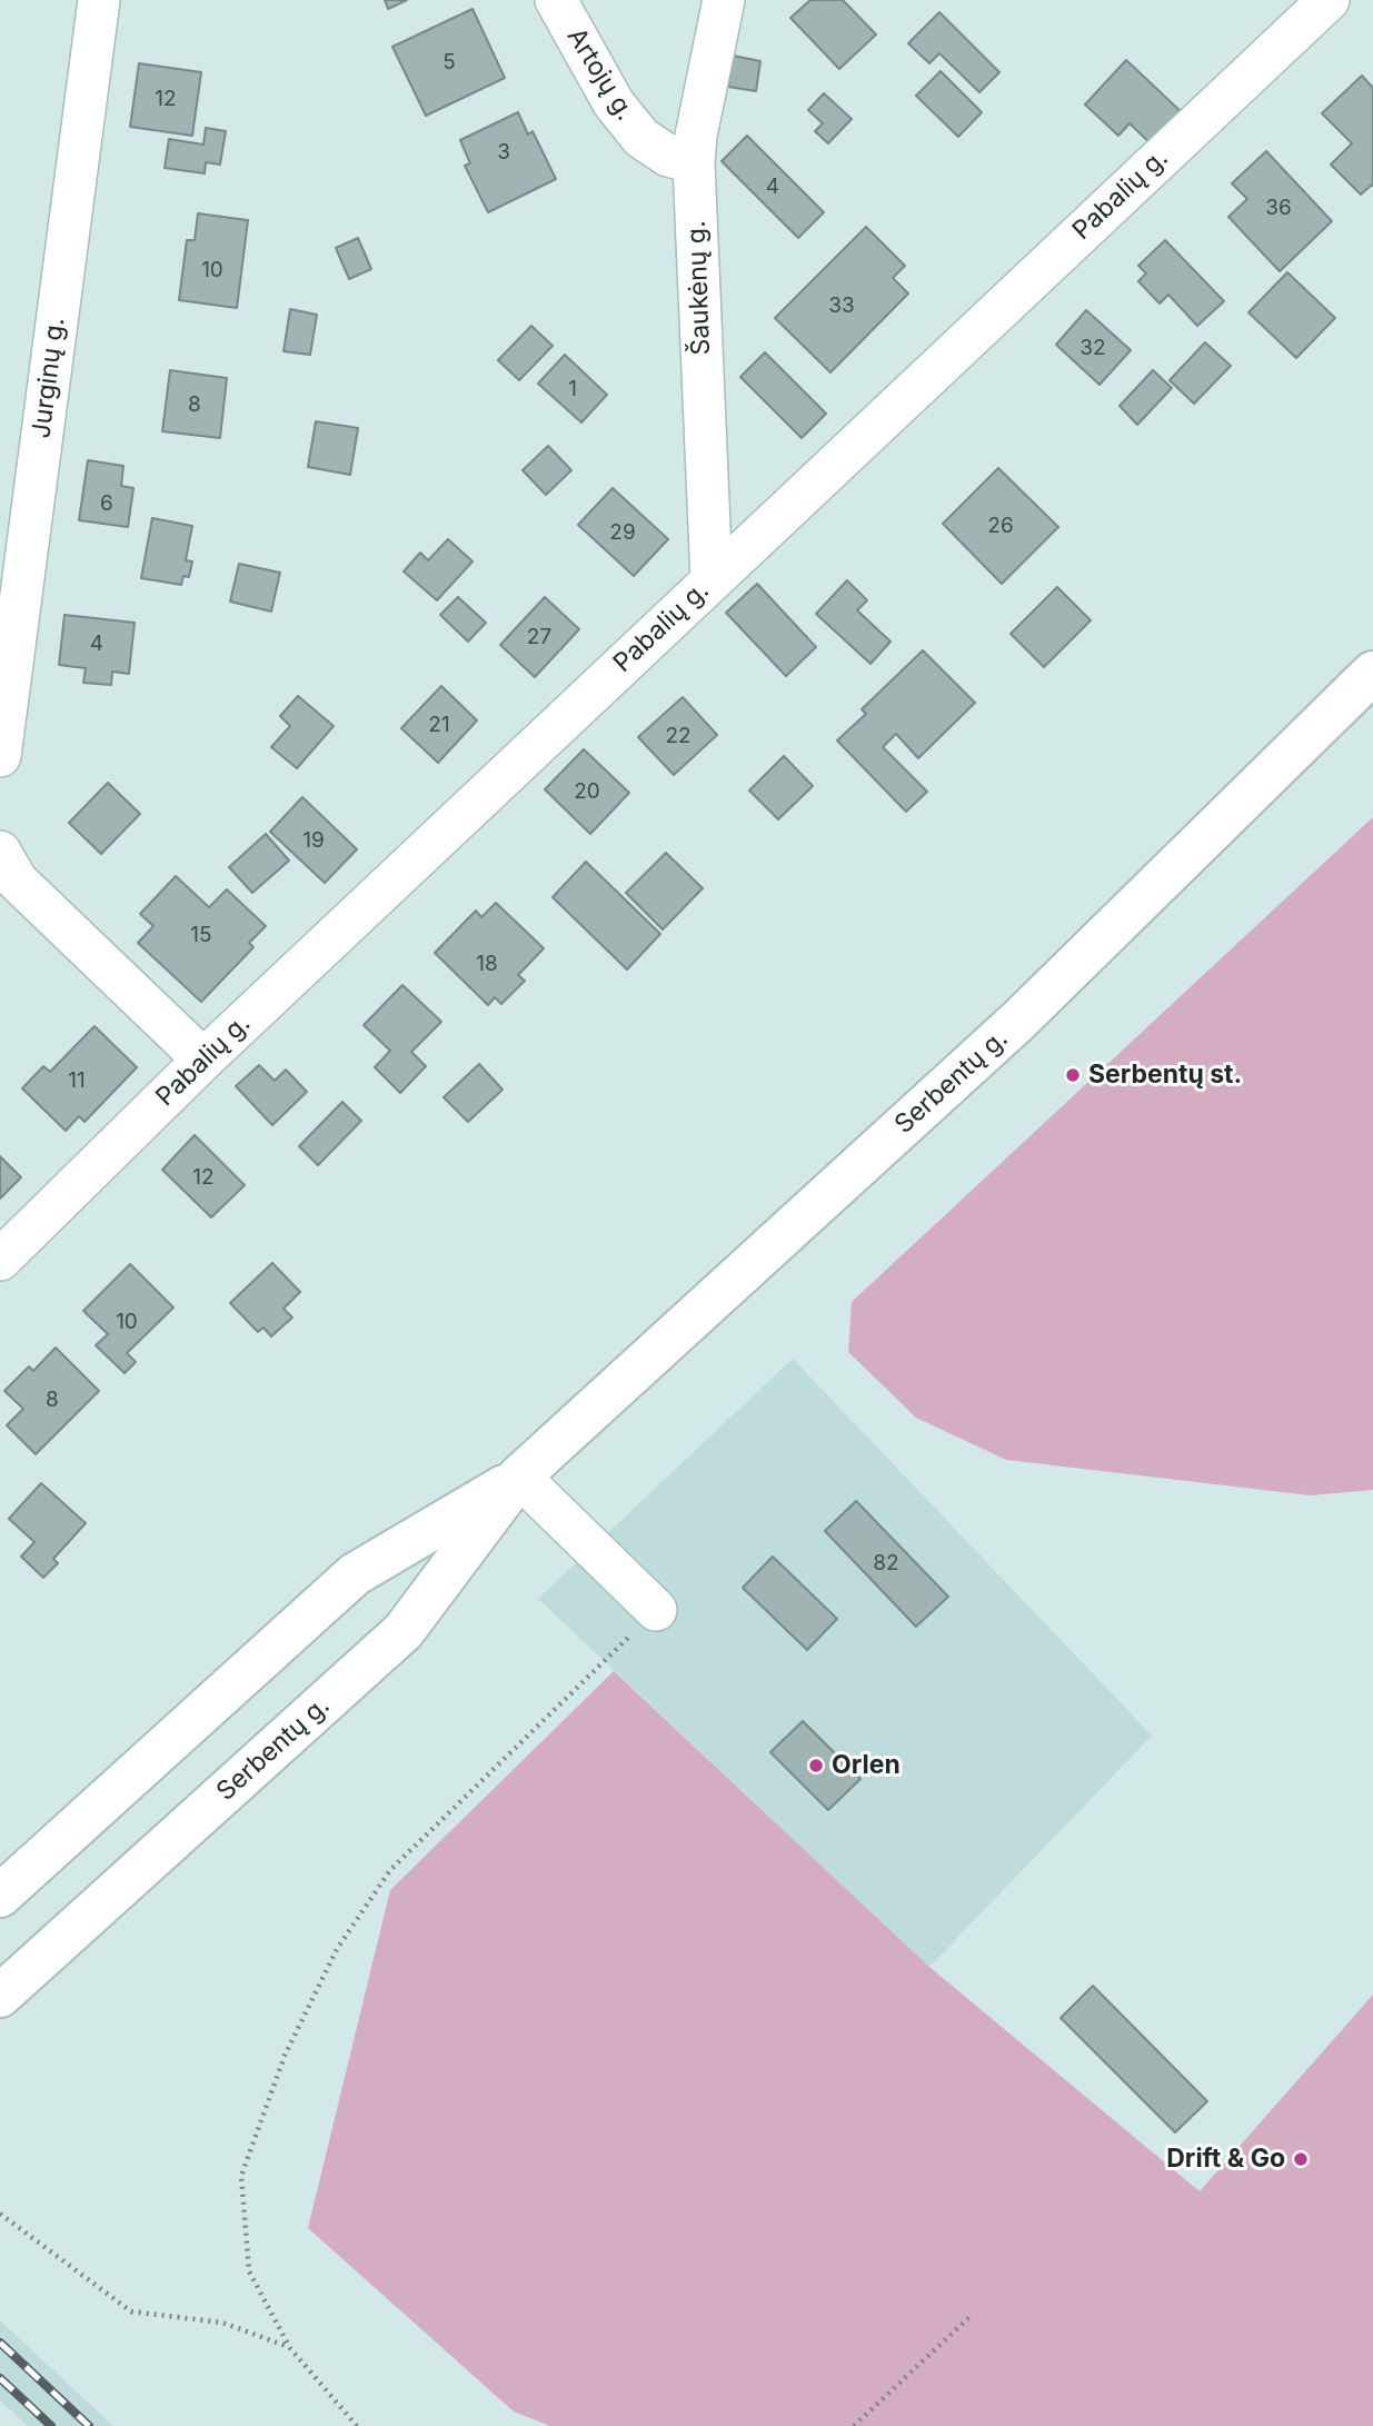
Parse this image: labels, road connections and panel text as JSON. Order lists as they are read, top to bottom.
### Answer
{
  "streets": {
    "main road": ["Serbentų g."],
    "street": [
      "Artojų g.",
      "Pabalių g.",
      "Šaukėnų g.",
      "Jurginų g."
    ]
  },
  "crossings": [
    ["Artojų g.", "Šaukėnų g."],
    ["Pabalių g.", "Šaukėnų g."]
  ],
  "places": ["Serbentų st.", "Orlen", "Drift & Go"],
  "house_numbers": [
    "5",
    "12",
    "3",
    "4",
    "36",
    "10",
    "33",
    "32",
    "1",
    "8",
    "6",
    "26",
    "29",
    "27",
    "4",
    "21",
    "22",
    "20",
    "19",
    "15",
    "18",
    "11",
    "12",
    "10",
    "8",
    "82"
  ]
}
